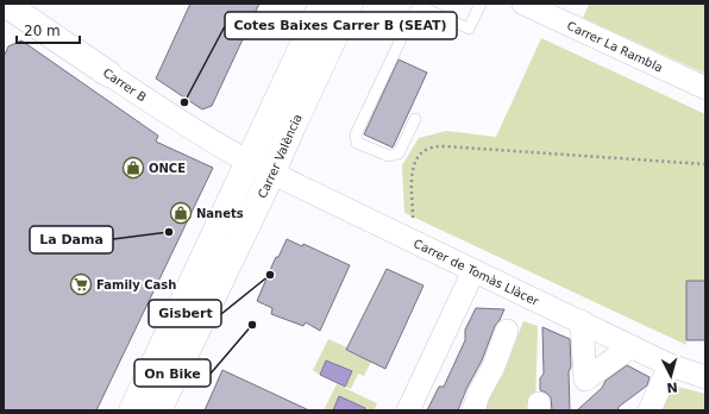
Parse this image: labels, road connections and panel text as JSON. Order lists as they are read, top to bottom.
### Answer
{
  "streets": {
    "main road": ["Carrer B", "Carrer València"],
    "street": ["Carrer La Rambla", "Carrer de Tomàs Llàcer"]
  },
  "crossings": [
    ["Carrer B", "Carrer València"],
    ["Carrer B", "Carrer de Tomàs Llàcer"],
    ["Carrer València", "Carrer de Tomàs Llàcer"]
  ],
  "places": {
    "other": [
      "Cotes Baixes Carrer B (SEAT)",
      "La Dama",
      "Gisbert",
      "On Bike"
    ],
    "shop": ["ONCE", "Nanets"],
    "supermarket": ["Family Cash"]
  },
  "scale_bar": "20 m",
  "north": "bottom"
}
